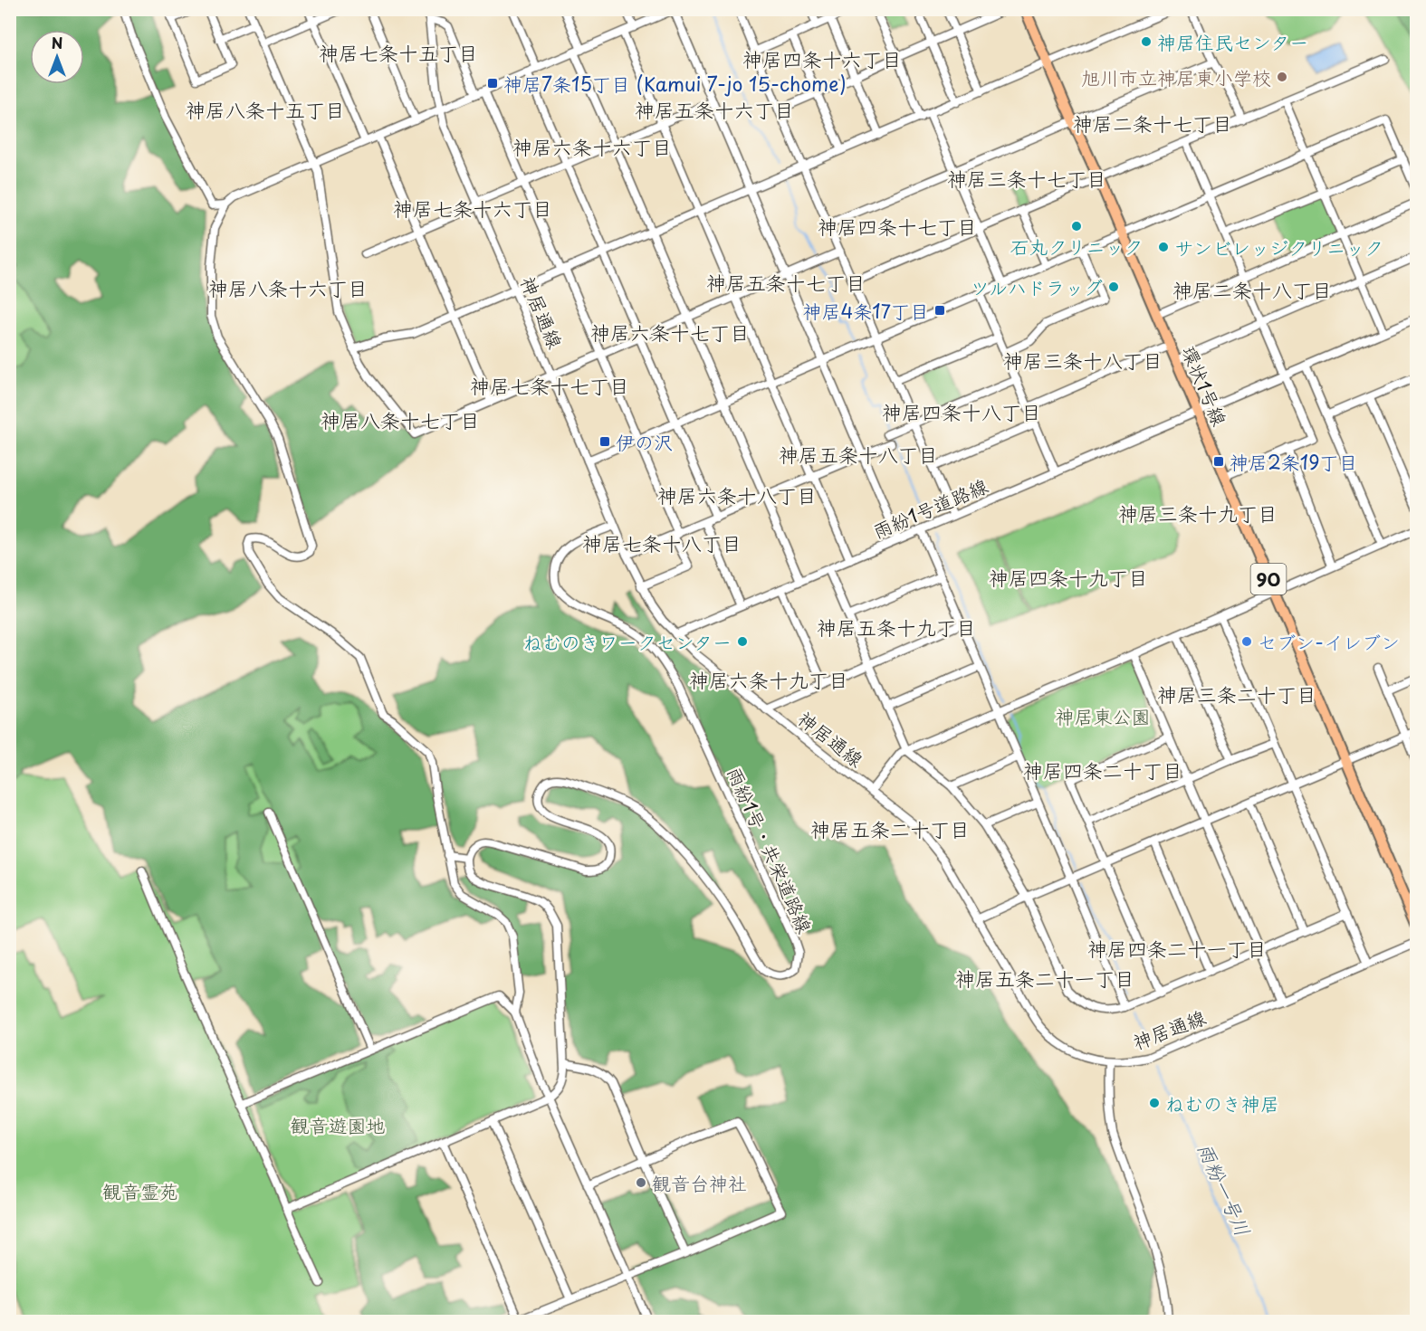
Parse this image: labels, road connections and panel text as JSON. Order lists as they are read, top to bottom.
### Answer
{
  "streets": {
    "main road": ["環状1号線", "90"],
    "street": ["神居通線", "雨紛1号道路線", "雨紛1号・共栄道路線"]
  },
  "crossings": [
    ["神居通線", "雨紛1号道路線"],
    ["神居通線", "雨紛1号・共栄道路線"],
    ["環状1号線", "雨紛1号道路線"]
  ],
  "districts": [
    "神居七条十五丁目",
    "神居四条十六丁目",
    "神居八条十五丁目",
    "神居五条十六丁目",
    "神居二条十七丁目",
    "神居六条十六丁目",
    "神居三条十七丁目",
    "神居七条十六丁目",
    "神居四条十七丁目",
    "神居五条十七丁目",
    "神居八条十六丁目",
    "神居二条十八丁目",
    "神居六条十七丁目",
    "神居三条十八丁目",
    "神居七条十七丁目",
    "神居四条十八丁目",
    "神居八条十七丁目",
    "神居五条十八丁目",
    "神居六条十八丁目",
    "神居三条十九丁目",
    "神居七条十八丁目",
    "神居四条十九丁目",
    "神居五条十九丁目",
    "神居六条十九丁目",
    "神居三条二十丁目",
    "神居四条二十丁目",
    "神居五条二十丁目",
    "神居四条二十一丁目",
    "神居五条二十一丁目"
  ],
  "water": ["雨粉一号川"],
  "parks": ["神居東公園", "観音遊園地", "観音霊苑"],
  "places": {
    "other": [
      "神居住民センター",
      "旭川市立神居東小学校",
      "石丸クリニック",
      "サンビレッジクリニック",
      "ツルハドラッグ",
      "ねむのきワークセンター",
      "セブン-イレブン",
      "ねむのき神居",
      "観音台神社"
    ],
    "transit": [
      "神居7条15丁目 (Kamui 7-jo 15-chome)",
      "神居4条17丁目",
      "伊の沢",
      "神居2条19丁目"
    ]
  },
  "north": "top"
}
